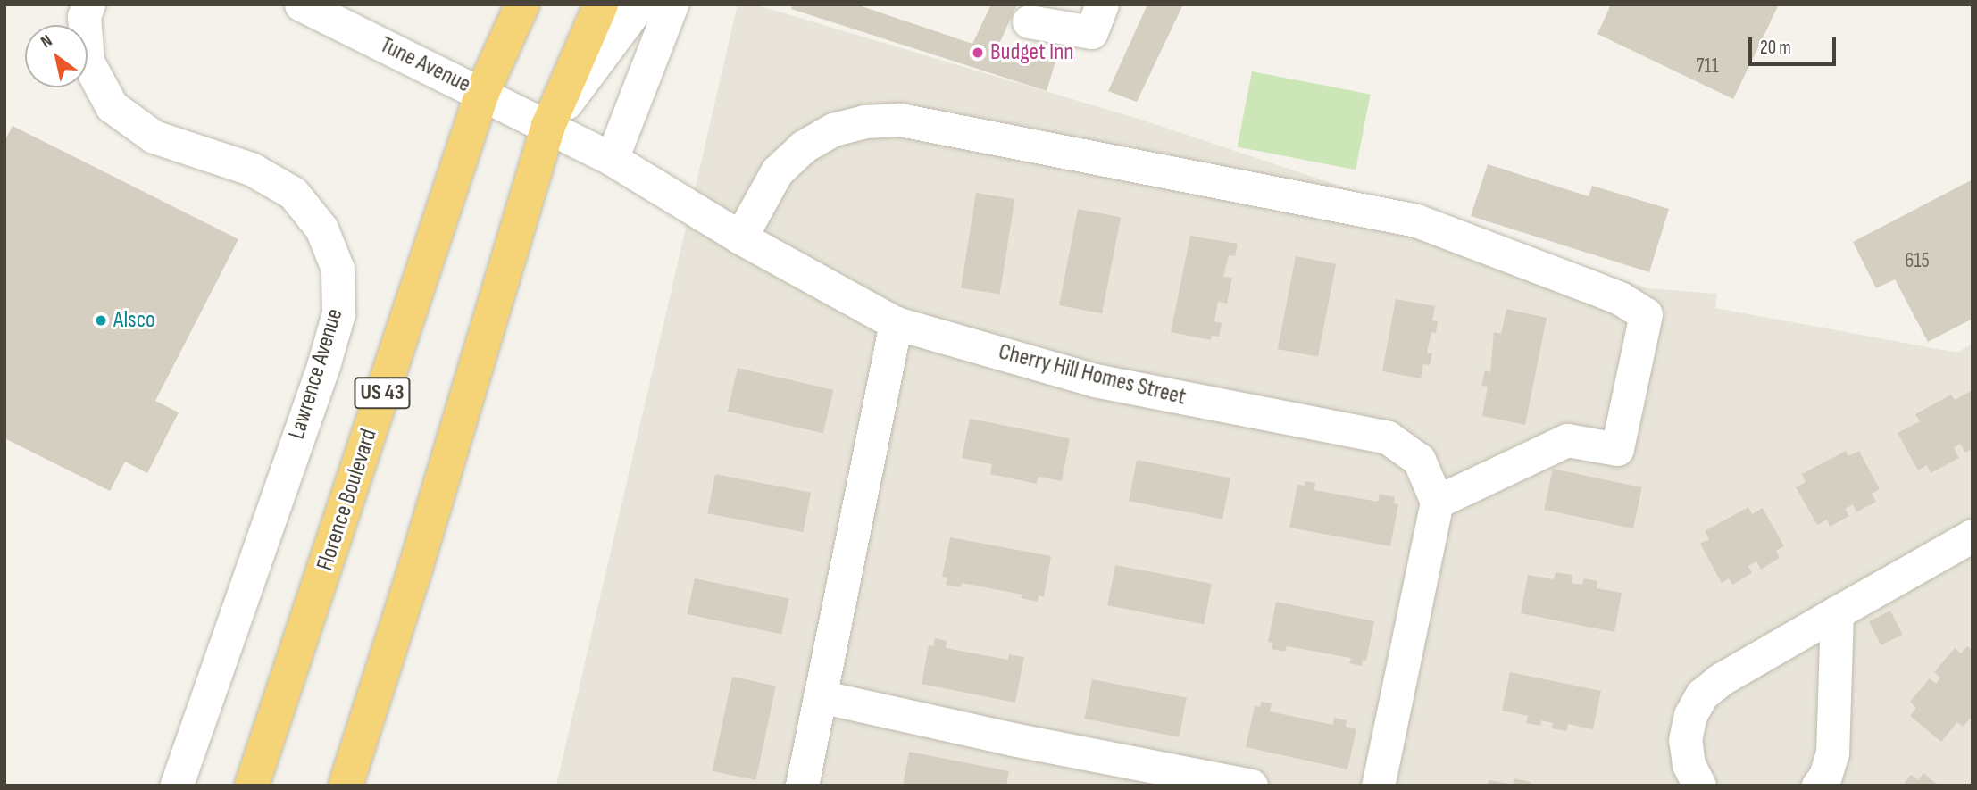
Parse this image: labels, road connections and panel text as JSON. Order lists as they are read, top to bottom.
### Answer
{
  "streets": {
    "highway": ["US 43", "Florence Boulevard"],
    "street": ["Tune Avenue", "Lawrence Avenue", "Cherry Hill Homes Street"]
  },
  "crossings": [
    ["Tune Avenue", "Cherry Hill Homes Street"],
    ["Tune Avenue", "Florence Boulevard"]
  ],
  "places": ["Budget Inn", "Alsco"],
  "house_numbers": ["711", "615"],
  "scale_bar": "20 m",
  "north": "top left"
}
